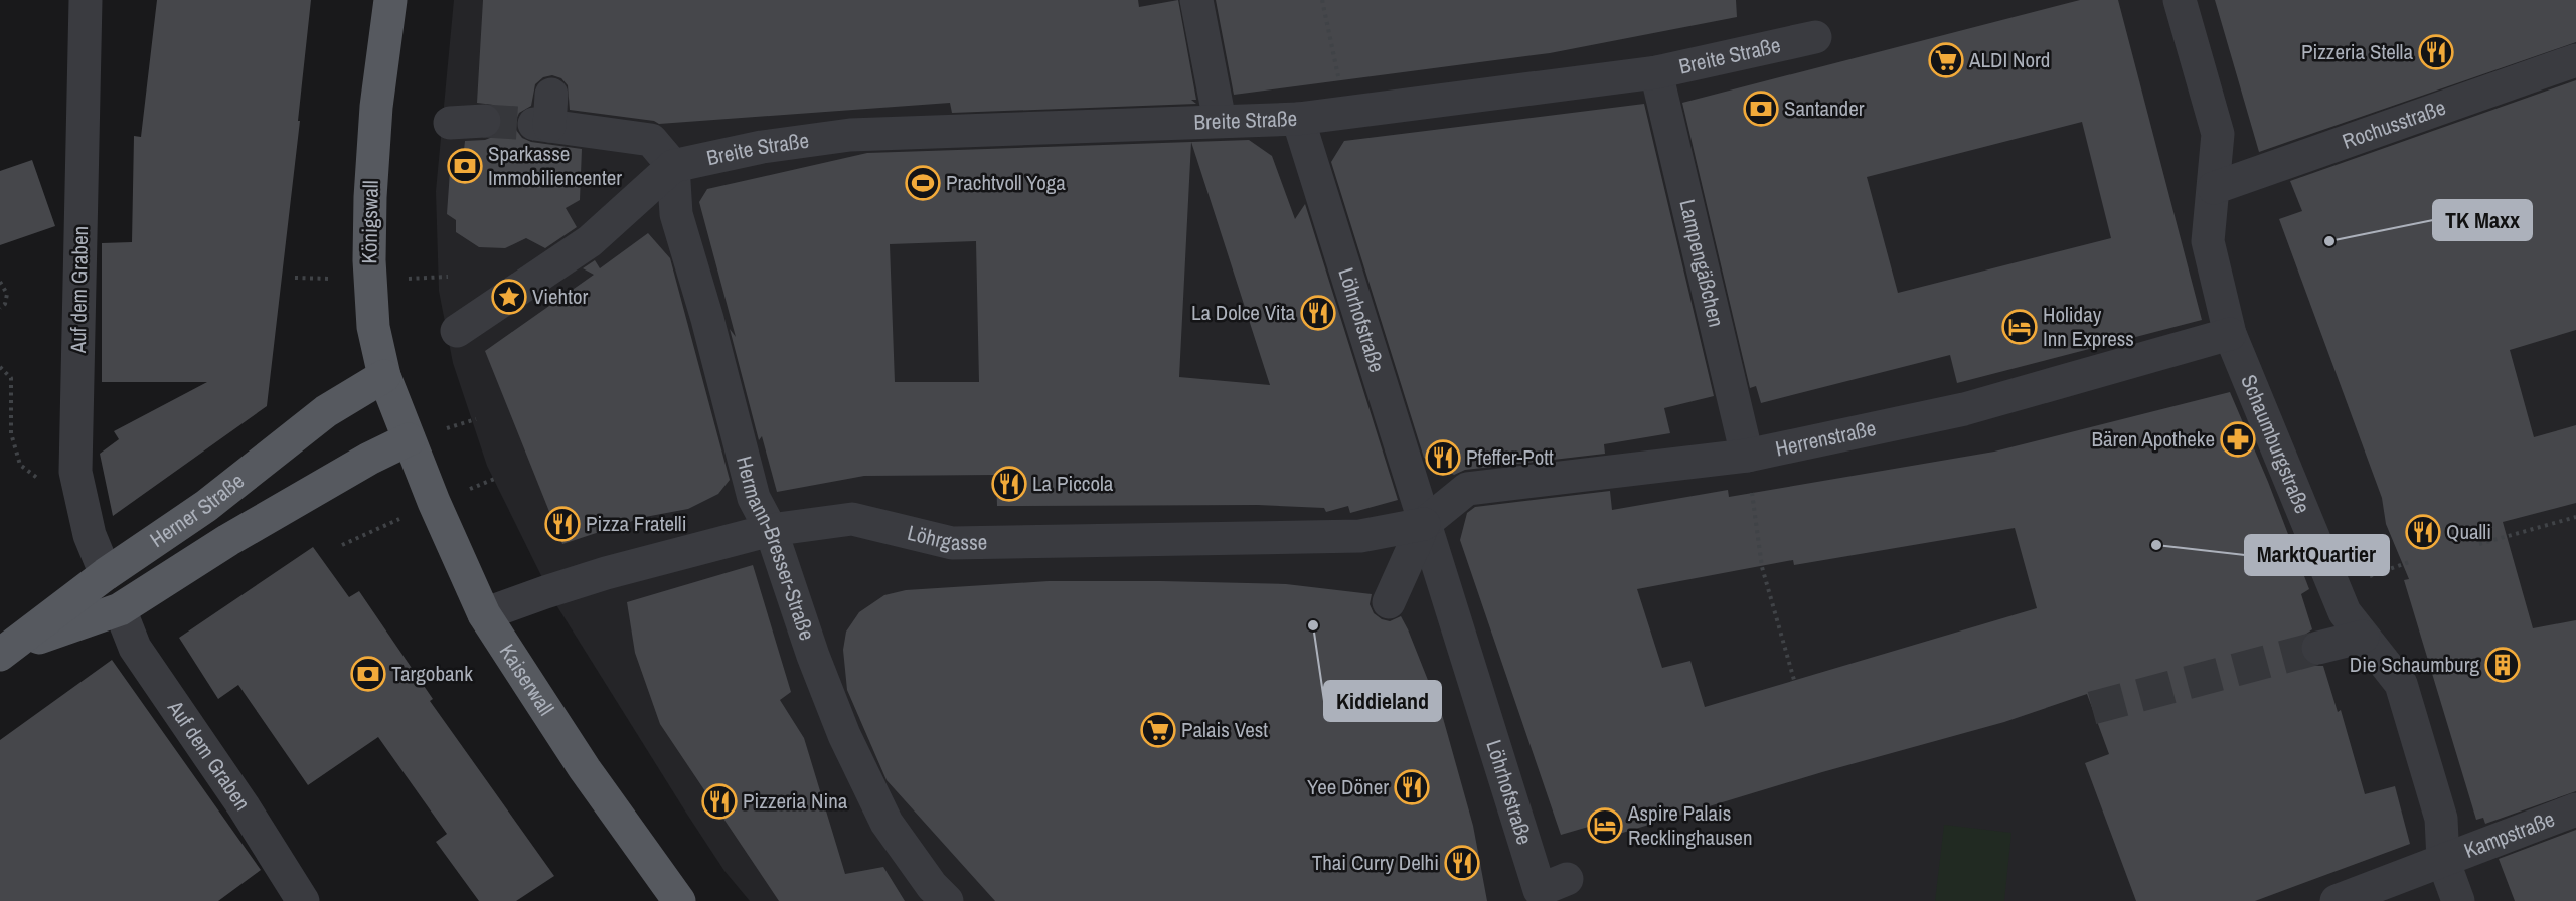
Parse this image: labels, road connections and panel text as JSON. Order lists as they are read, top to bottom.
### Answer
{
  "streets": {
    "main road": ["Königswall", "Herner Straße", "Kaiserwall"],
    "street": [
      "Breite Straße",
      "Rochusstraße",
      "Lampengäßchen",
      "Auf dem Graben",
      "Löhrhofstraße",
      "Herrenstraße",
      "Schaumburgstraße",
      "Löhrgasse",
      "Hermann-Bresser-Straße",
      "Kampstraße"
    ]
  },
  "crossings": [
    ["Breite Straße", "Lampengäßchen"],
    ["Breite Straße", "Löhrhofstraße"],
    ["Breite Straße", "Hermann-Bresser-Straße"],
    ["Rochusstraße", "Schaumburgstraße"],
    ["Königswall", "Herner Straße"],
    ["Königswall", "Kaiserwall"],
    ["Lampengäßchen", "Herrenstraße"],
    ["Auf dem Graben", "Herner Straße"],
    ["Löhrhofstraße", "Herrenstraße"],
    ["Löhrhofstraße", "Löhrgasse"],
    ["Herrenstraße", "Schaumburgstraße"],
    ["Herrenstraße", "Löhrgasse"],
    ["Schaumburgstraße", "Kampstraße"],
    ["Herner Straße", "Kaiserwall"],
    ["Löhrgasse", "Hermann-Bresser-Straße"],
    ["Löhrgasse", "Kaiserwall"]
  ],
  "places": {
    "restaurant": [
      "Pizzeria Stella",
      "La Dolce Vita",
      "Pfeffer-Pott",
      "La Piccola",
      "Pizza Fratelli",
      "Qualli",
      "Yee Döner",
      "Pizzeria Nina",
      "Thai Curry Delhi"
    ],
    "supermarket": ["ALDI Nord", "Palais Vest"],
    "bank": ["Santander", "Sparkasse Immobiliencenter", "Targobank"],
    "sports": ["Prachtvoll Yoga"],
    "other": ["TK Maxx", "MarktQuartier", "Kiddieland"],
    "place": ["Viehtor"],
    "hotel": ["Holiday Inn Express", "Aspire Palais Recklinghausen"],
    "pharmacy": ["Bären Apotheke"],
    "building": ["Die Schaumburg"]
  }
}
